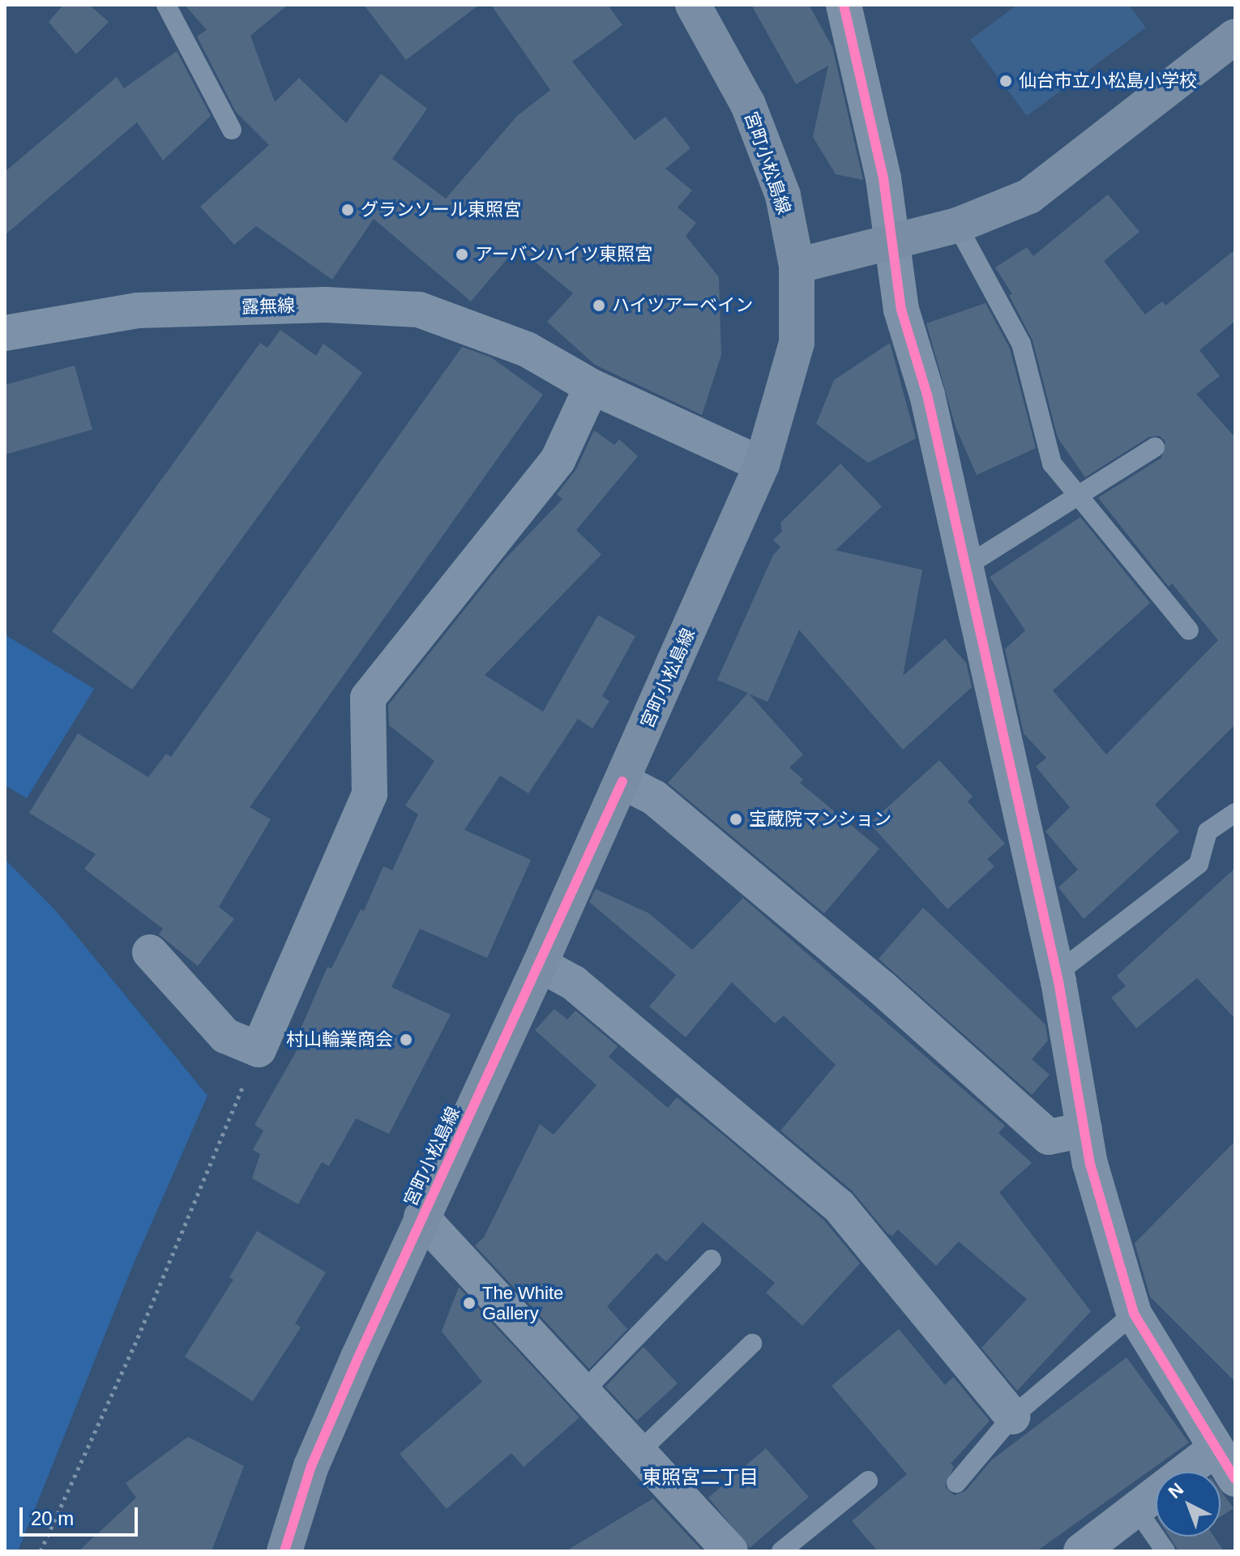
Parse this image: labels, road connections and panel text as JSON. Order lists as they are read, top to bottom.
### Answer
{
  "streets": {
    "street": ["宮町小松島線", "露無線"]
  },
  "crossings": [
    ["宮町小松島線", "露無線"]
  ],
  "districts": ["東照宮二丁目"],
  "places": [
    "仙台市立小松島小学校",
    "グランソール東照宮",
    "アーバンハイツ東照宮",
    "ハイツアーベイン",
    "宝蔵院マンション",
    "村山輪業商会",
    "The White Gallery"
  ],
  "scale_bar": "20 m",
  "north": "top left"
}
